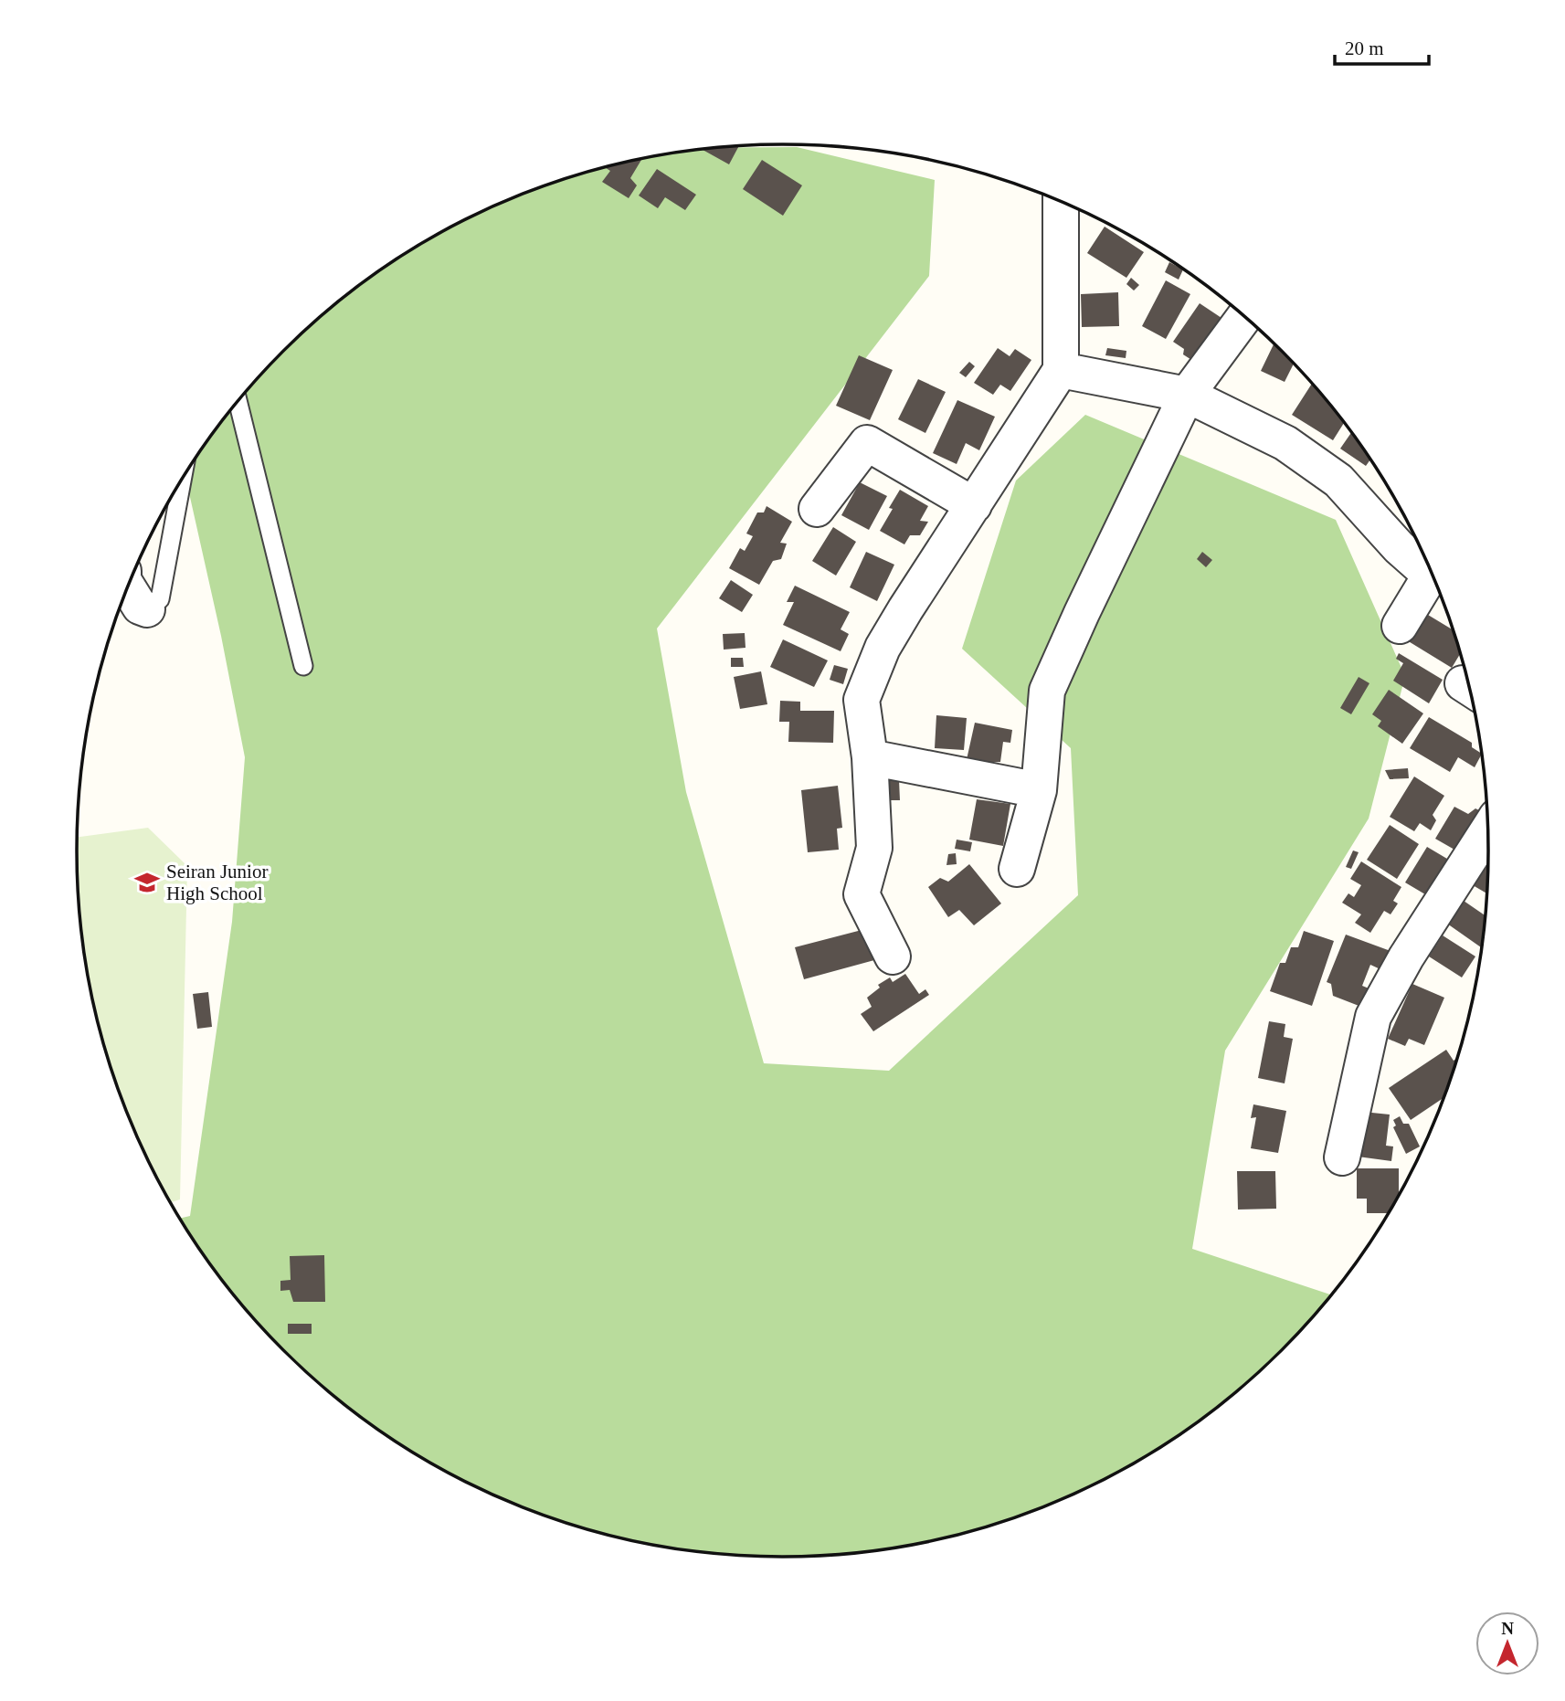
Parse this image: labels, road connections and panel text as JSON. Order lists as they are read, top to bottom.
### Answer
{
  "places": {
    "school or university": ["Seiran Junior High School"]
  },
  "scale_bar": "20 m",
  "north": "top"
}
